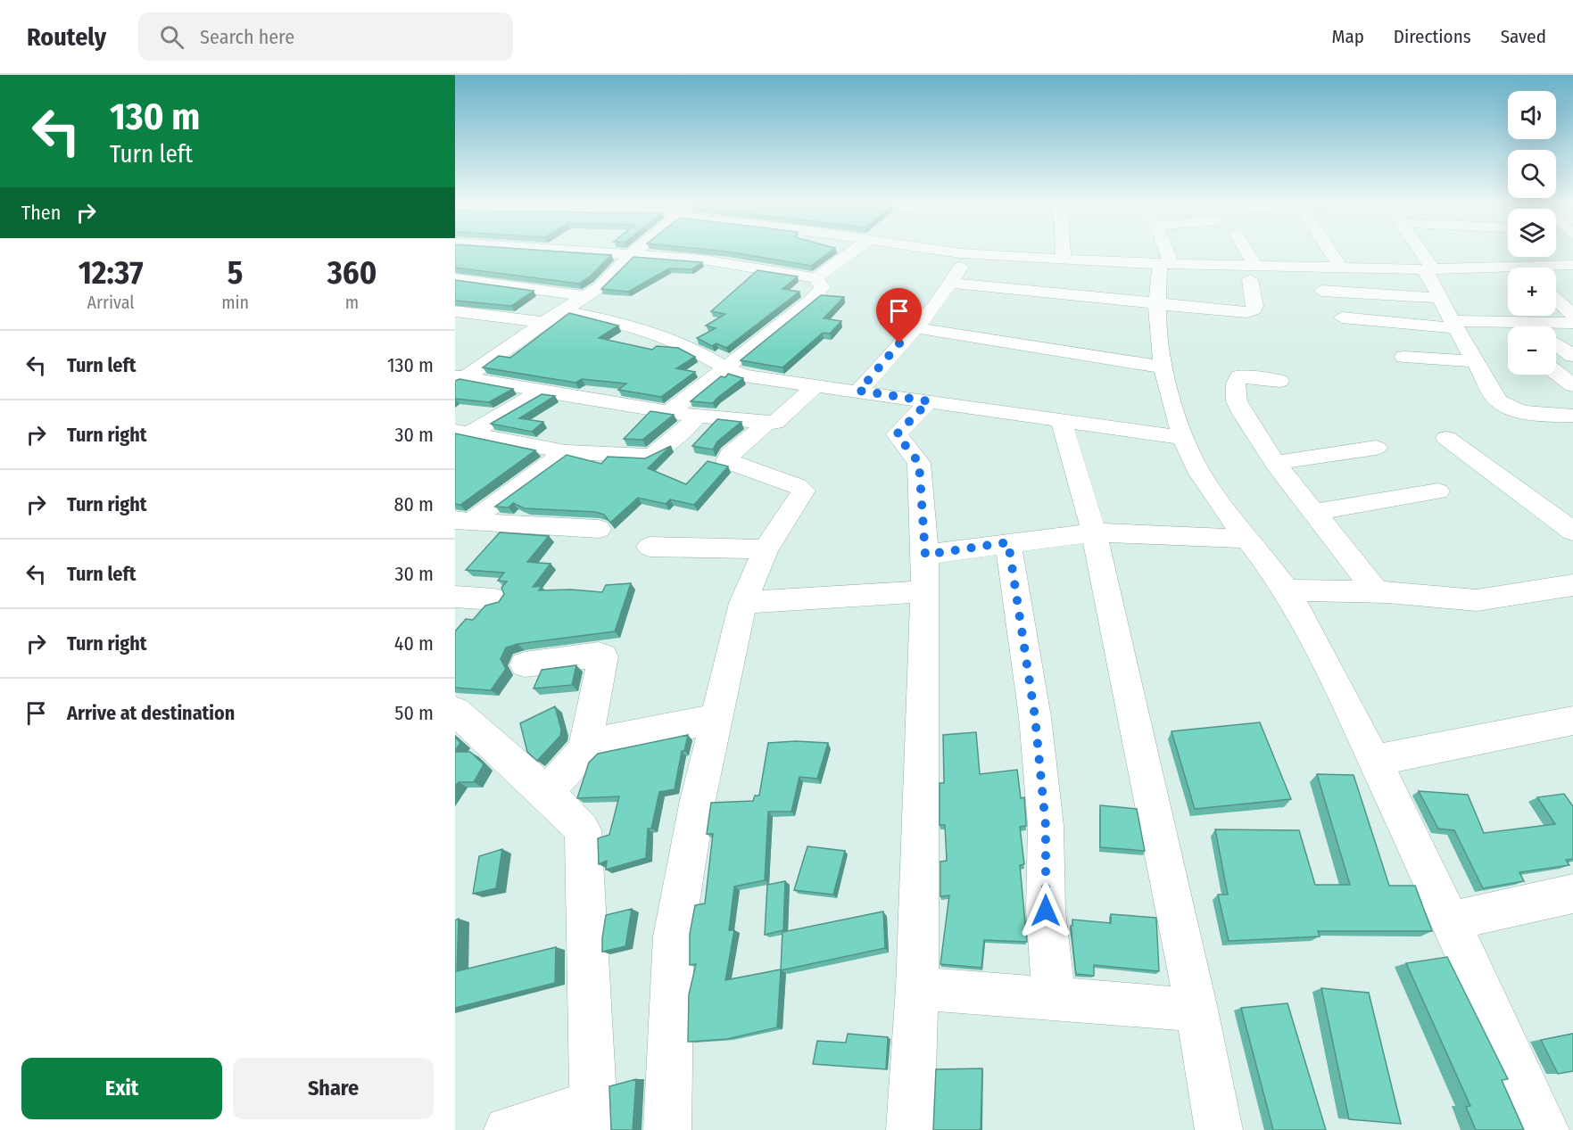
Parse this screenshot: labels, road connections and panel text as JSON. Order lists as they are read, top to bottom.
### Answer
{
  "page": {
    "header": "Routely",
    "search": "Search here",
    "nav": ["Map", "Directions", "Saved"],
    "turn": ["130 m", "Turn left"],
    "map_buttons": ["+", "−"],
    "then": "Then",
    "eta": [
      "12:37",
      "Arrival",
      "5",
      "min",
      "360",
      "m"
    ],
    "list": [
      {
        "name": "Turn left",
        "value": "130 m"
      },
      {
        "name": "Turn right",
        "value": "30 m"
      },
      {
        "name": "Turn right",
        "value": "80 m"
      },
      {
        "name": "Turn left",
        "value": "30 m"
      },
      {
        "name": "Turn right",
        "value": "40 m"
      },
      {
        "name": "Arrive at destination",
        "value": "50 m"
      }
    ],
    "buttons": ["Exit", "Share"]
  }
}
